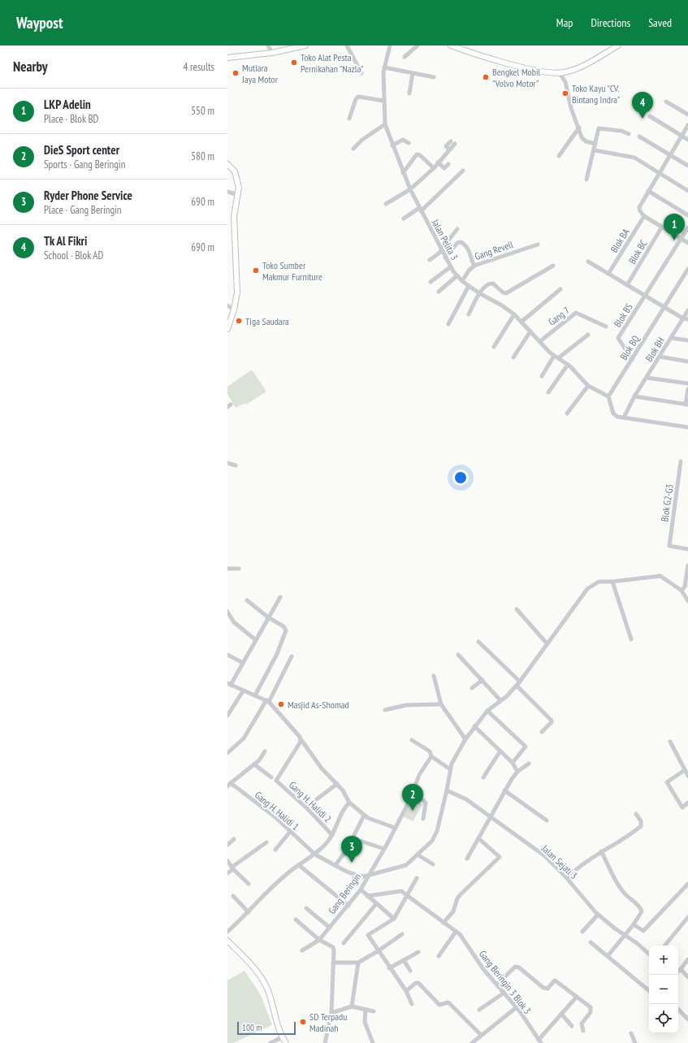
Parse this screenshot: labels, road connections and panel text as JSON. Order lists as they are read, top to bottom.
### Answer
{
  "streets": {
    "street": [
      "Jalan Pelita 3",
      "Blok BA",
      "Gang Revell",
      "Blok BC",
      "Blok BS",
      "Gang 7",
      "Blok BQ",
      "Blok BH",
      "Blok G2-G3",
      "Gang H. Halidi 2",
      "Gang H. Halidi 1",
      "Jalan Sejati 3",
      "Gang Beringin",
      "Gang Beringin 3 Blok 3"
    ]
  },
  "crossings": [
    ["Jalan Pelita 3", "Gang Revell"],
    ["Jalan Pelita 3", "Gang 7"],
    ["Jalan Pelita 3", "Blok BQ"],
    ["Blok BS", "Blok BQ"],
    ["Gang H. Halidi 1", "Gang Beringin"]
  ],
  "places": [
    "Toko Alat Pesta Pernikahan \"Nazla\"",
    "Mutiara Jaya Motor",
    "Bengkel Mobil \"Volvo Motor\"",
    "Toko Kayu \"CV. Bintang Indra\"",
    "Toko Sumber Makmur Furniture",
    "Tiga Saudara",
    "Masjid As-Shomad",
    "SD Terpadu Madinah"
  ],
  "scale_bar": "100 m",
  "page": {
    "header": "Waypost",
    "nav": ["Map", "Directions", "Saved"],
    "heading": ["Nearby", "4 results"],
    "list": [
      {
        "mark": "1",
        "name": "LKP Adelin",
        "note": "Place · Blok BD",
        "value": "550 m"
      },
      {
        "mark": "2",
        "name": "DieS Sport center",
        "note": "Sports · Gang Beringin",
        "value": "580 m"
      },
      {
        "mark": "3",
        "name": "Ryder Phone Service",
        "note": "Place · Gang Beringin",
        "value": "690 m"
      },
      {
        "mark": "4",
        "name": "Tk Al Fikri",
        "note": "School · Blok AD",
        "value": "690 m"
      }
    ],
    "pins": [
      "4",
      "1",
      "2",
      "3"
    ],
    "map_buttons": ["+", "−"],
    "scale": "100 m"
  }
}
